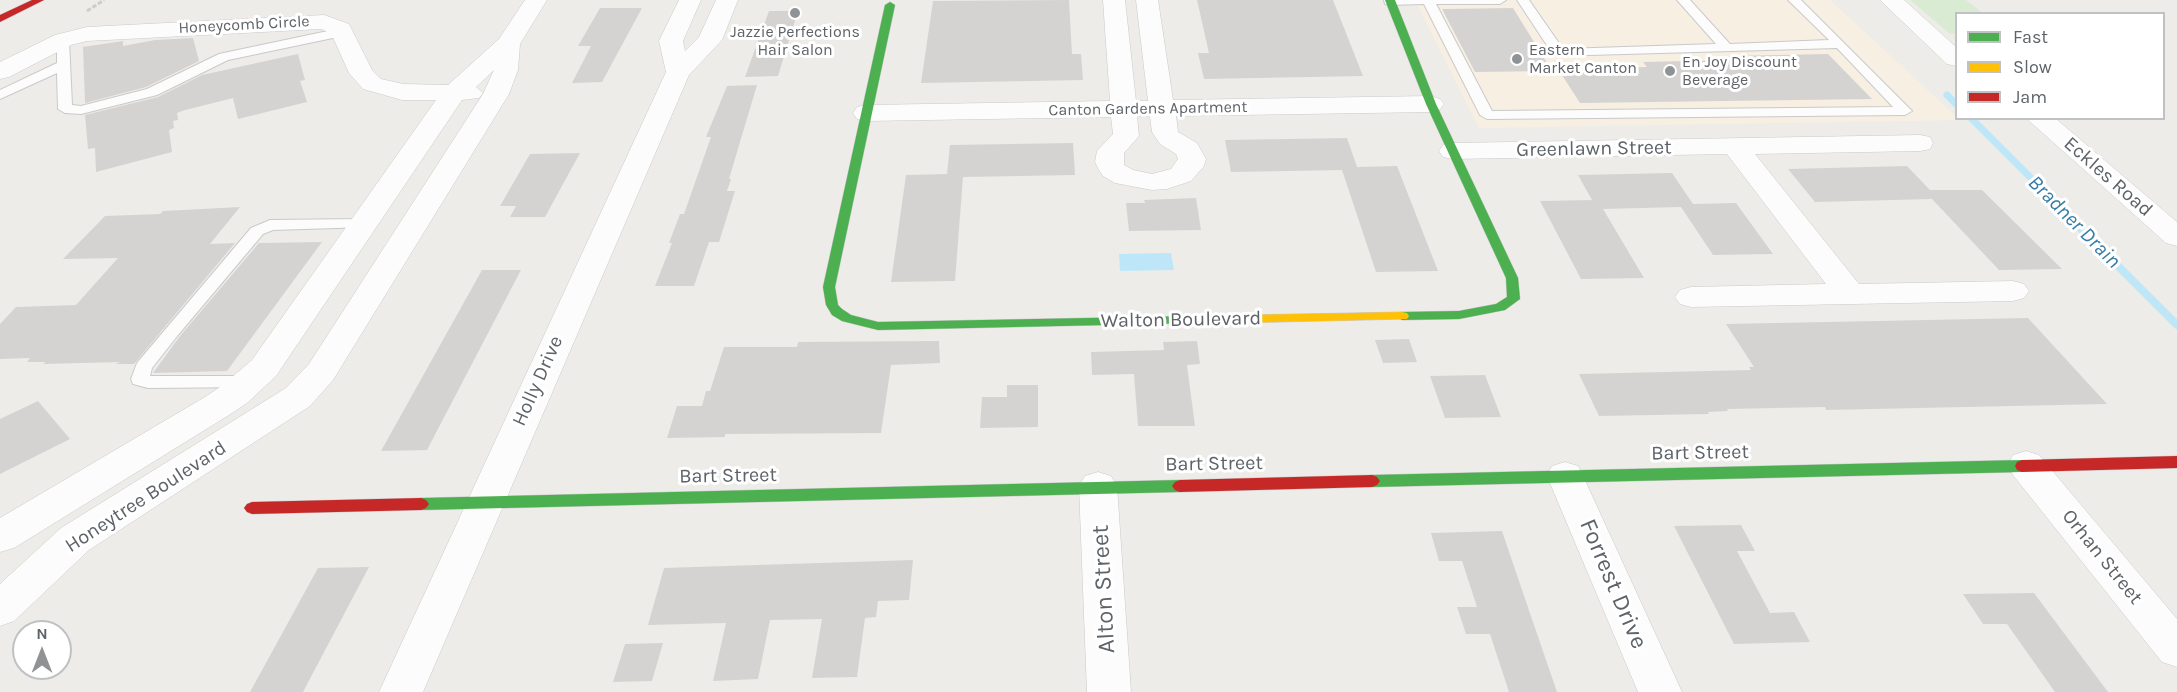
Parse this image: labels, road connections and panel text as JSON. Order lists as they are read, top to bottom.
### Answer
{
  "streets": {
    "main road": ["Walton Boulevard", "Bart Street"],
    "street": [
      "Honeycomb Circle",
      "Canton Gardens Apartment",
      "Greenlawn Street",
      "Eckles Road",
      "Holly Drive",
      "Honeytree Boulevard",
      "Orhan Street",
      "Forrest Drive",
      "Alton Street"
    ]
  },
  "crossings": [
    ["Canton Gardens Apartment", "Walton Boulevard"],
    ["Greenlawn Street", "Walton Boulevard"],
    ["Holly Drive", "Bart Street"],
    ["Bart Street", "Orhan Street"],
    ["Bart Street", "Forrest Drive"],
    ["Bart Street", "Alton Street"]
  ],
  "water": ["Bradner Drain"],
  "places": ["Jazzie Perfections Hair Salon", "Eastern Market Canton", "En Joy Discount Beverage"],
  "legend": ["Fast", "Slow", "Jam"],
  "north": "top"
}
